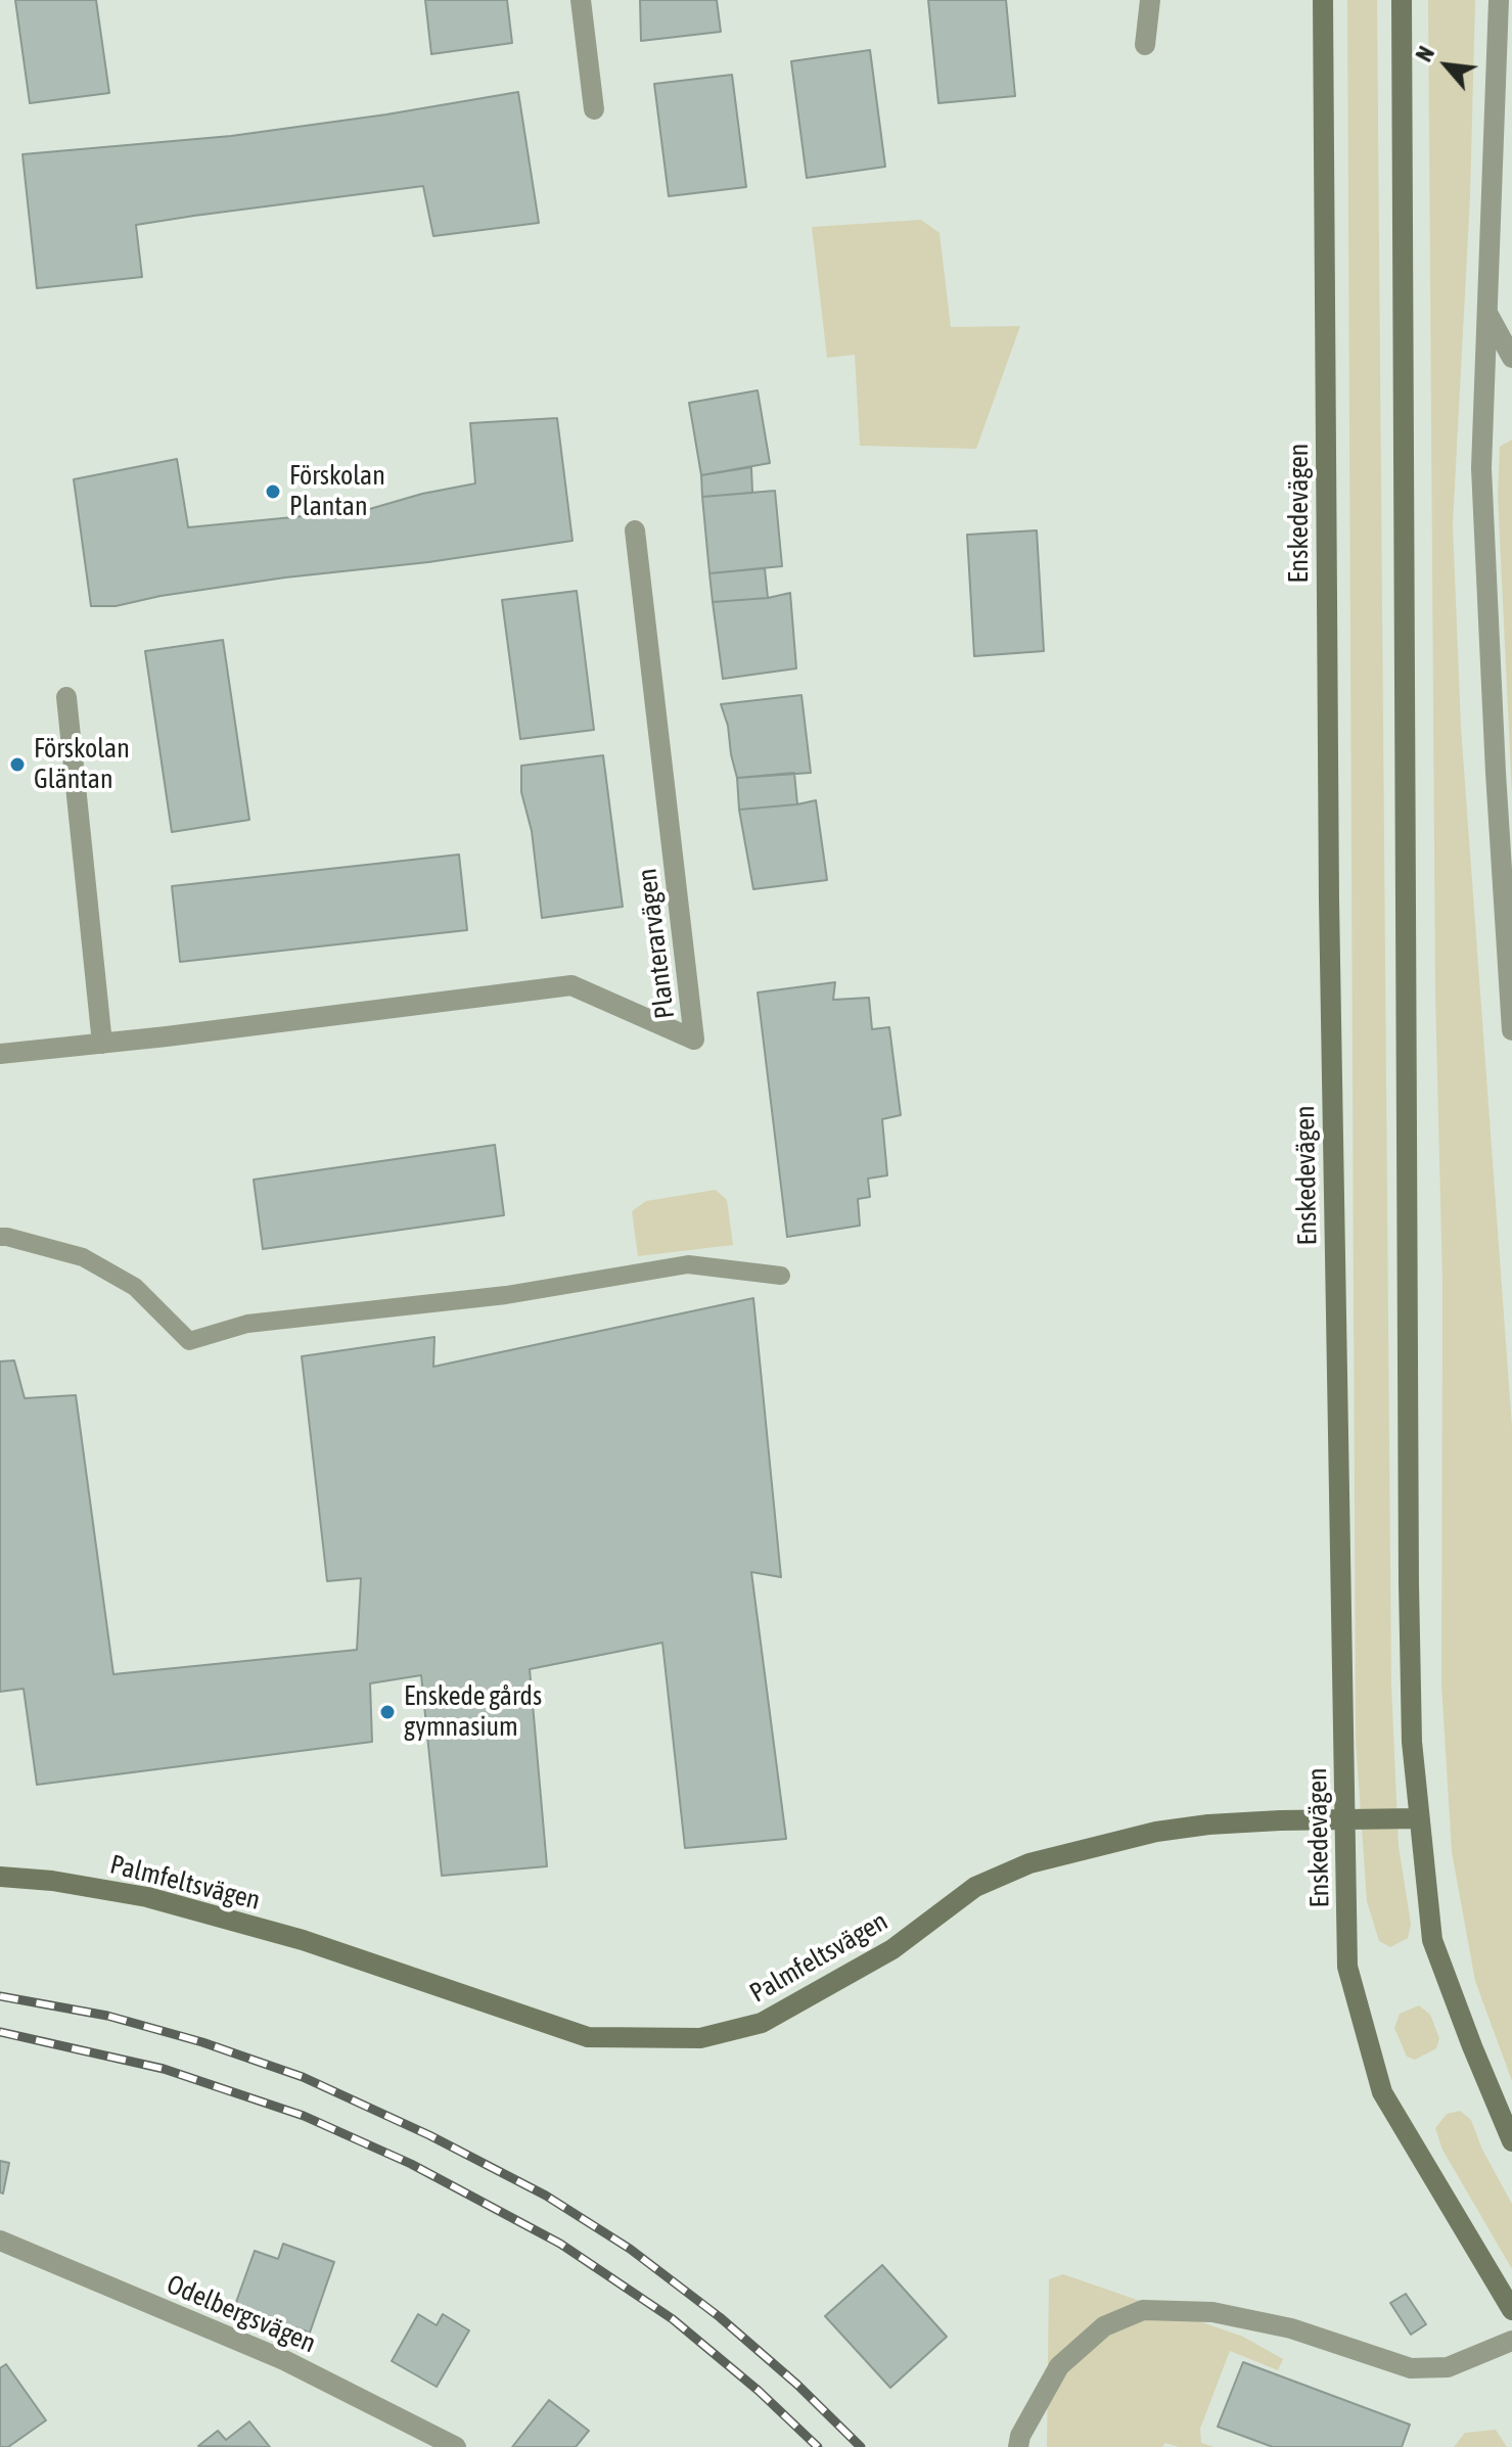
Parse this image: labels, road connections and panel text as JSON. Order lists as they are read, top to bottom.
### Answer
{
  "streets": {
    "main road": ["Enskedevägen", "Palmfeltsvägen"],
    "street": ["Planterarvägen", "Odelbergsvägen"]
  },
  "crossings": [
    ["Enskedevägen", "Palmfeltsvägen"]
  ],
  "places": ["Förskolan Plantan", "Förskolan Gläntan", "Enskede gårds gymnasium"],
  "north": "top left"
}
